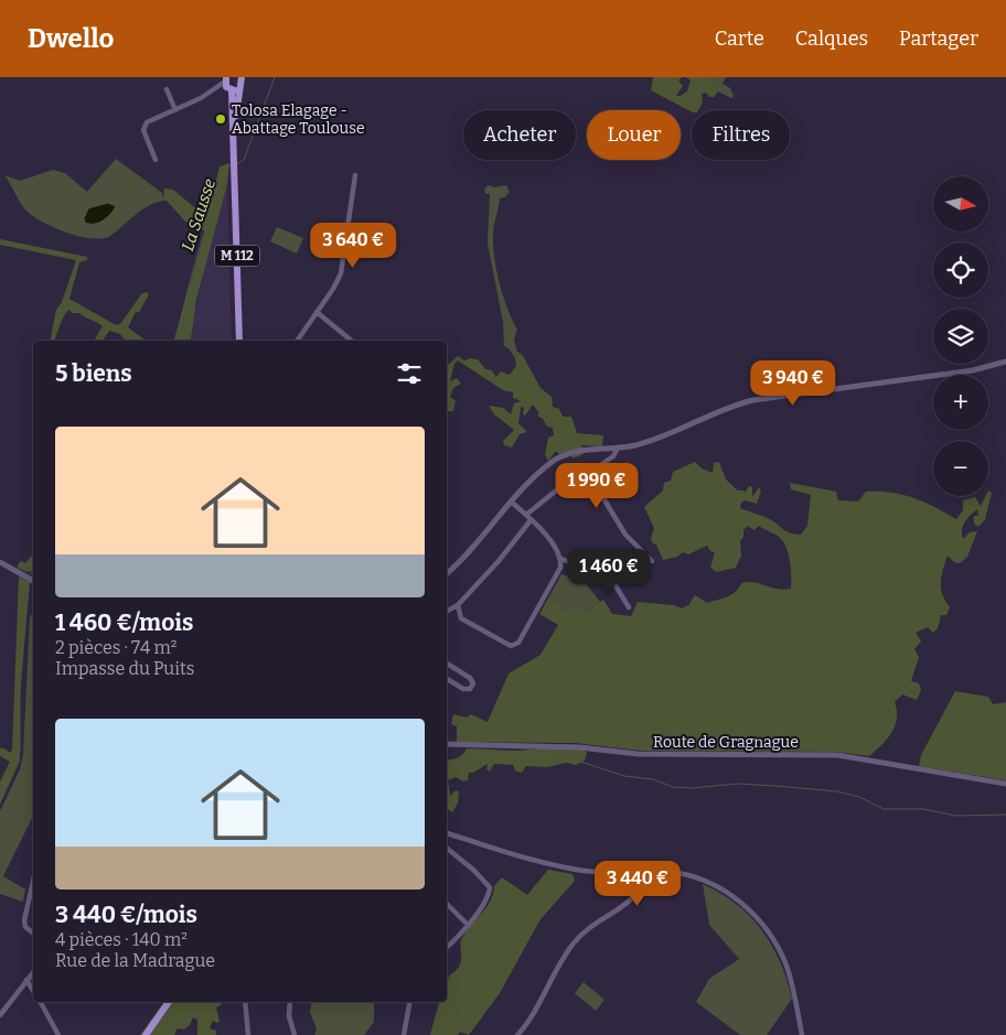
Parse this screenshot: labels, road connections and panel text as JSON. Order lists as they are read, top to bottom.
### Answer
{
  "streets": {
    "main road": ["M 112"],
    "street": ["Route de Gragnague"]
  },
  "water": ["La Sausse"],
  "places": ["Tolosa Elagage - Abattage Toulouse"],
  "north": "right",
  "page": {
    "header": "Dwello",
    "nav": ["Carte", "Calques", "Partager"],
    "chip": ["Acheter", "Louer", "Filtres"],
    "map_buttons": ["+", "−"],
    "price": [
      "3 640 €",
      "3 940 €",
      "1 990 €",
      "1 460 €",
      "3 440 €"
    ],
    "heading": "5 biens",
    "list": [
      {
        "name": "1 460 €/mois",
        "note": "2 pièces · 74 m² · Impasse du Puits"
      },
      {
        "name": "3 440 €/mois",
        "note": "4 pièces · 140 m² · Rue de la Madrague"
      }
    ]
  }
}
